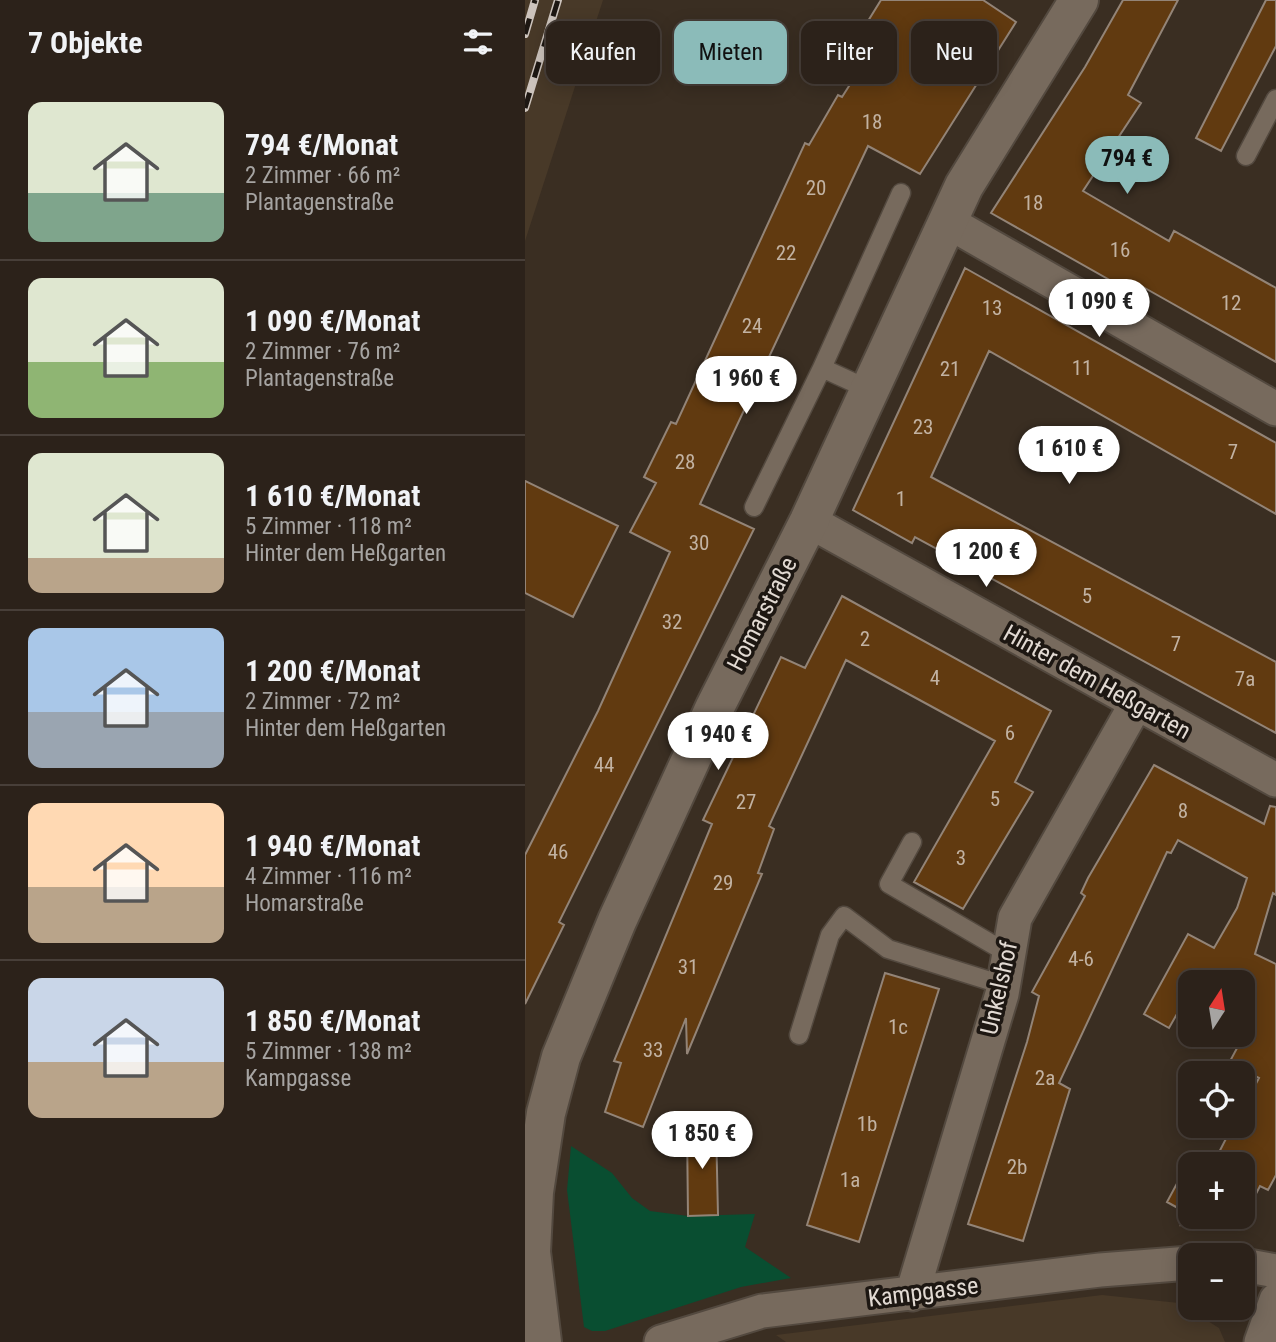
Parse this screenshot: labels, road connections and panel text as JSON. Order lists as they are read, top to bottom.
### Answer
{
  "streets": {
    "street": [
      "Homarstraße",
      "Hinter dem Heßgarten",
      "Unkelshof",
      "Kampgasse"
    ]
  },
  "crossings": [
    ["Homarstraße", "Hinter dem Heßgarten"],
    ["Hinter dem Heßgarten", "Unkelshof"],
    ["Unkelshof", "Kampgasse"]
  ],
  "house_numbers": [
    "18",
    "20",
    "18",
    "16",
    "22",
    "12",
    "13",
    "24",
    "11",
    "21",
    "23",
    "7",
    "28",
    "1",
    "30",
    "5",
    "32",
    "2",
    "7",
    "4",
    "7a",
    "6",
    "44",
    "5",
    "27",
    "8",
    "46",
    "3",
    "29",
    "4-6",
    "31",
    "1c",
    "33",
    "2a",
    "1b",
    "2b",
    "1a"
  ],
  "north": "top",
  "page": {
    "heading": "7 Objekte",
    "chip": [
      "Kaufen",
      "Mieten",
      "Filter",
      "Neu"
    ],
    "list": [
      {
        "name": "794 €/Monat",
        "note": "2 Zimmer · 66 m² · Plantagenstraße"
      },
      {
        "name": "1 090 €/Monat",
        "note": "2 Zimmer · 76 m² · Plantagenstraße"
      },
      {
        "name": "1 610 €/Monat",
        "note": "5 Zimmer · 118 m² · Hinter dem Heßgarten"
      },
      {
        "name": "1 200 €/Monat",
        "note": "2 Zimmer · 72 m² · Hinter dem Heßgarten"
      },
      {
        "name": "1 940 €/Monat",
        "note": "4 Zimmer · 116 m² · Homarstraße"
      },
      {
        "name": "1 850 €/Monat",
        "note": "5 Zimmer · 138 m² · Kampgasse"
      }
    ],
    "price": [
      "794 €",
      "1 090 €",
      "1 960 €",
      "1 610 €",
      "1 200 €",
      "1 940 €",
      "1 850 €"
    ],
    "map_buttons": ["+", "−"]
  }
}
